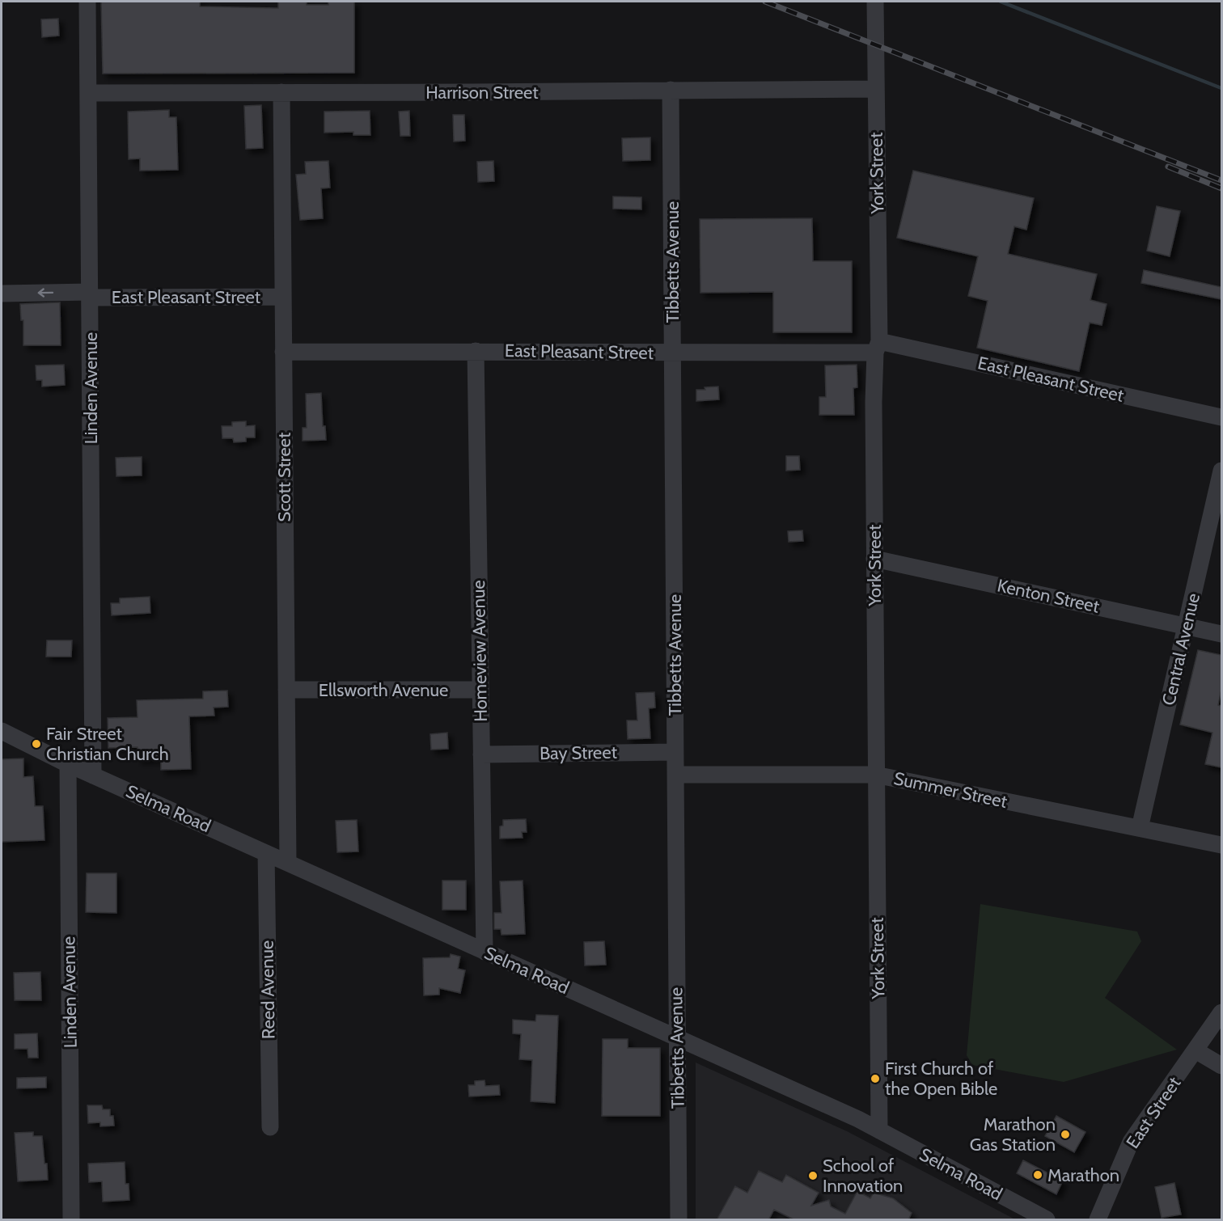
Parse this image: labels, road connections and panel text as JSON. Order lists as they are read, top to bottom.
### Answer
{
  "streets": {
    "street": [
      "Harrison Street",
      "York Street",
      "Tibbetts Avenue",
      "East Pleasant Street",
      "Linden Avenue",
      "Scott Street",
      "Kenton Street",
      "Central Avenue",
      "Homeview Avenue",
      "Ellsworth Avenue",
      "Bay Street",
      "Summer Street",
      "Selma Road",
      "Reed Avenue",
      "East Street"
    ]
  },
  "crossings": [
    ["Harrison Street", "York Street"],
    ["Harrison Street", "Tibbetts Avenue"],
    ["Harrison Street", "Linden Avenue"],
    ["Harrison Street", "Scott Street"],
    ["York Street", "East Pleasant Street"],
    ["York Street", "Kenton Street"],
    ["York Street", "Summer Street"],
    ["York Street", "Selma Road"],
    ["Tibbetts Avenue", "East Pleasant Street"],
    ["Tibbetts Avenue", "Bay Street"],
    ["Tibbetts Avenue", "Summer Street"],
    ["Tibbetts Avenue", "Selma Road"],
    ["East Pleasant Street", "Linden Avenue"],
    ["East Pleasant Street", "Scott Street"],
    ["East Pleasant Street", "Homeview Avenue"],
    ["Linden Avenue", "Selma Road"],
    ["Scott Street", "Ellsworth Avenue"],
    ["Scott Street", "Selma Road"],
    ["Kenton Street", "Central Avenue"],
    ["Central Avenue", "Summer Street"],
    ["Homeview Avenue", "Ellsworth Avenue"],
    ["Homeview Avenue", "Bay Street"],
    ["Homeview Avenue", "Selma Road"],
    ["Selma Road", "Reed Avenue"]
  ],
  "places": [
    "Fair Street Christian Church",
    "First Church of the Open Bible",
    "Marathon Gas Station",
    "Marathon",
    "School of Innovation"
  ]
}
